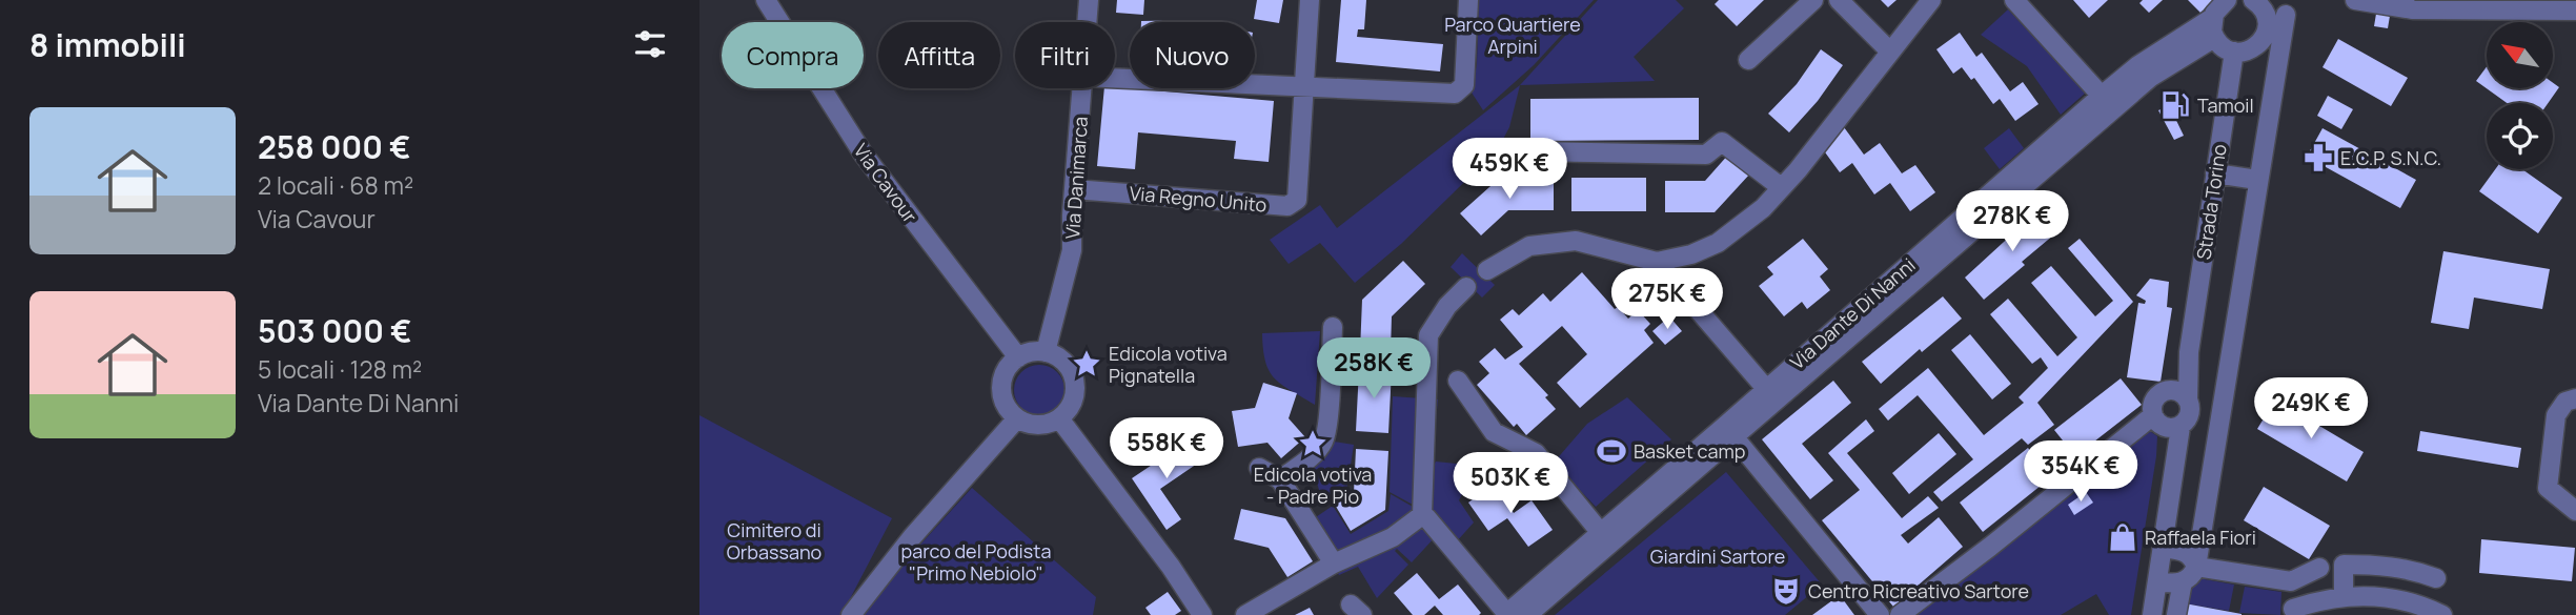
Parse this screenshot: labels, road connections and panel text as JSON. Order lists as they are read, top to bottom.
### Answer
{
  "streets": {
    "street": [
      "Via Danimarca",
      "Via Cavour",
      "Via Regno Unito",
      "Strada Torino",
      "Via Dante Di Nanni"
    ]
  },
  "crossings": [
    ["Via Danimarca", "Via Cavour"],
    ["Via Danimarca", "Via Regno Unito"]
  ],
  "parks": [
    "Parco Quartiere Arpini",
    "Cimitero di Orbassano",
    "parco del Podista \"Primo Nebiolo\"",
    "Giardini Sartore"
  ],
  "places": {
    "fuel station": ["Tamoil"],
    "pharmacy": ["E.C.P. S.N.C."],
    "place": ["Edicola votiva Pignatella", "Edicola votiva - Padre Pio"],
    "sports": ["Basket camp"],
    "shop": ["Raffaela Fiori"],
    "theatre": ["Centro Ricreativo Sartore"]
  },
  "north": "top left",
  "page": {
    "heading": "8 immobili",
    "chip": [
      "Compra",
      "Affitta",
      "Filtri",
      "Nuovo"
    ],
    "list": [
      {
        "name": "258 000 €",
        "note": "2 locali · 68 m² · Via Cavour"
      },
      {
        "name": "503 000 €",
        "note": "5 locali · 128 m² · Via Dante Di Nanni"
      }
    ],
    "price": [
      "459K €",
      "278K €",
      "275K €",
      "258K €",
      "249K €",
      "558K €",
      "354K €",
      "503K €"
    ]
  }
}
